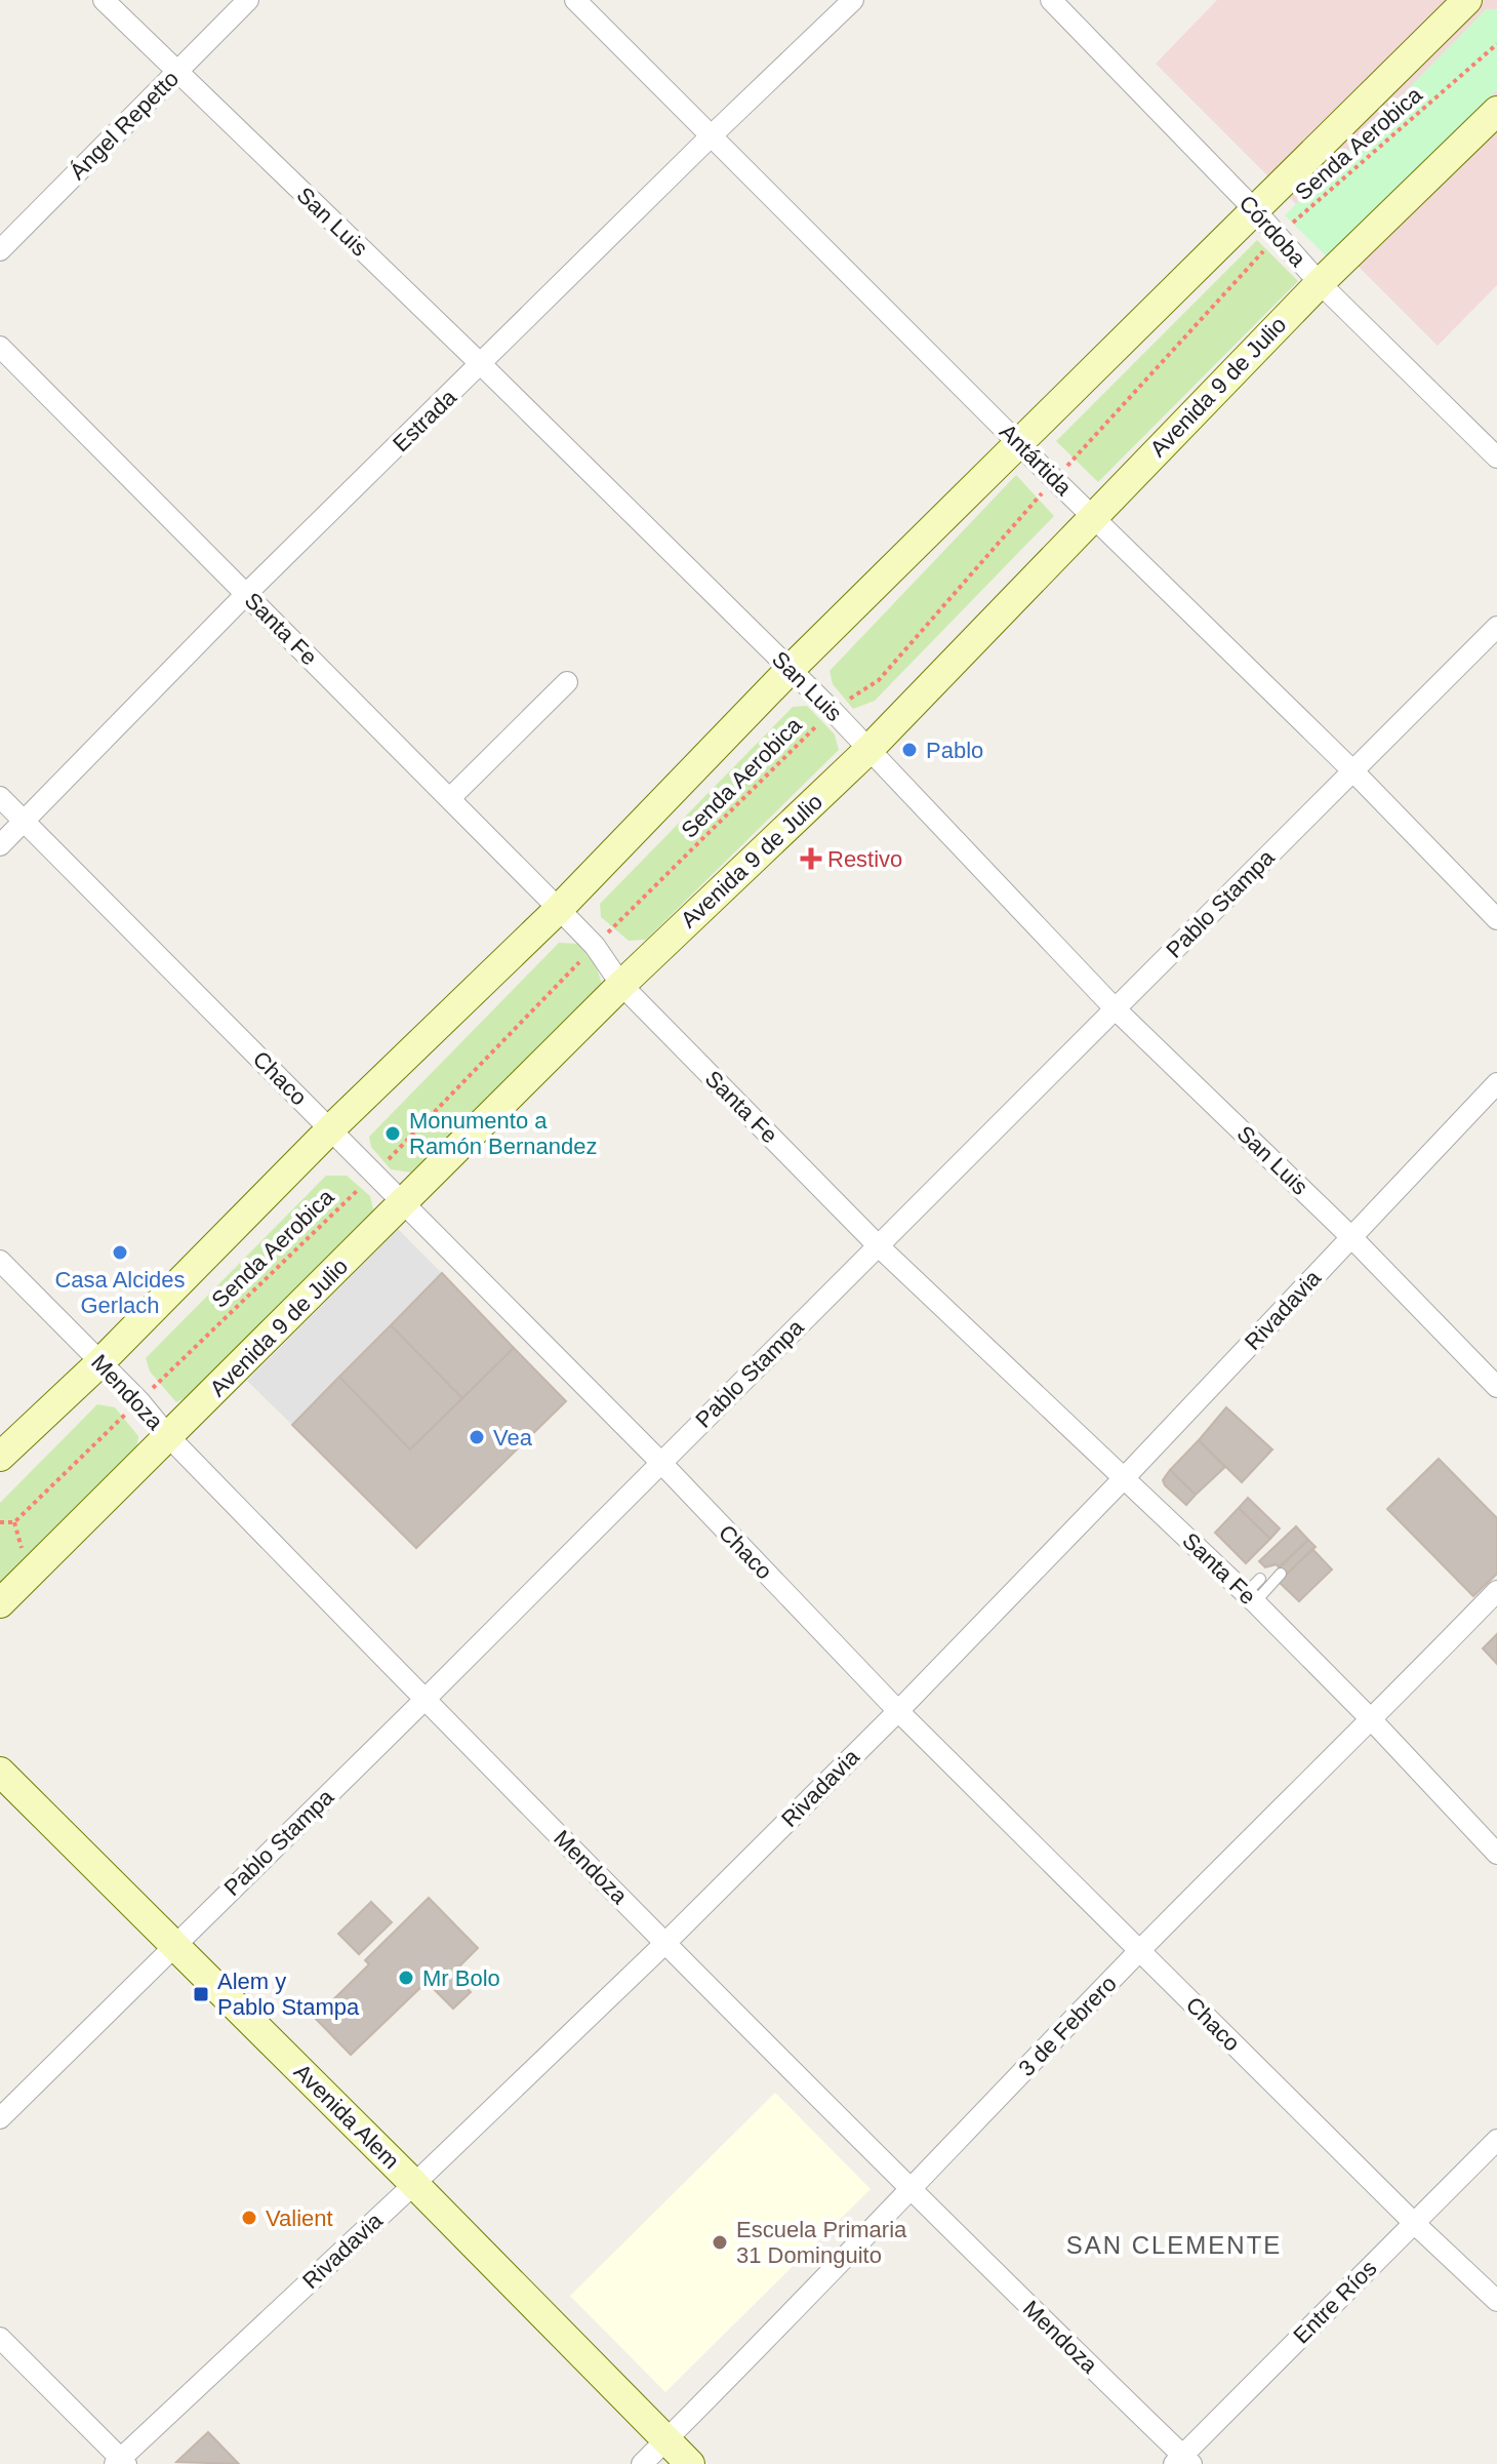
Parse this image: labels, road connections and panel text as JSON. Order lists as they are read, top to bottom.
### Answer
{
  "streets": {
    "main road": ["Avenida 9 de Julio", "Avenida Alem"],
    "street": [
      "Ángel Repetto",
      "San Luis",
      "Córdoba",
      "Estrada",
      "Antártida",
      "Santa Fe",
      "Pablo Stampa",
      "Chaco",
      "Rivadavia",
      "Mendoza",
      "3 de Febrero",
      "Entre Ríos"
    ],
    "path": ["Senda Aerobica"]
  },
  "crossings": [
    ["Ángel Repetto", "San Luis"],
    ["Senda Aerobica", "San Luis"],
    ["Senda Aerobica", "Córdoba"],
    ["Senda Aerobica", "Antártida"],
    ["Senda Aerobica", "Santa Fe"],
    ["Senda Aerobica", "Chaco"],
    ["Senda Aerobica", "Mendoza"],
    ["San Luis", "Avenida 9 de Julio"],
    ["San Luis", "Estrada"],
    ["San Luis", "Pablo Stampa"],
    ["San Luis", "Rivadavia"],
    ["Córdoba", "Avenida 9 de Julio"],
    ["Avenida 9 de Julio", "Antártida"],
    ["Avenida 9 de Julio", "Santa Fe"],
    ["Avenida 9 de Julio", "Chaco"],
    ["Avenida 9 de Julio", "Mendoza"],
    ["Estrada", "Antártida"],
    ["Estrada", "Santa Fe"],
    ["Estrada", "Chaco"],
    ["Antártida", "Pablo Stampa"],
    ["Santa Fe", "Pablo Stampa"],
    ["Santa Fe", "Rivadavia"],
    ["Santa Fe", "3 de Febrero"],
    ["Pablo Stampa", "Chaco"],
    ["Pablo Stampa", "Mendoza"],
    ["Pablo Stampa", "Avenida Alem"],
    ["Chaco", "Rivadavia"],
    ["Chaco", "3 de Febrero"],
    ["Chaco", "Entre Ríos"],
    ["Rivadavia", "Mendoza"],
    ["Rivadavia", "Avenida Alem"],
    ["Mendoza", "3 de Febrero"],
    ["Mendoza", "Entre Ríos"],
    ["3 de Febrero", "Avenida Alem"]
  ],
  "districts": ["SAN CLEMENTE"],
  "places": {
    "other": [
      "Pablo",
      "Monumento a Ramón Bernandez",
      "Casa Alcides Gerlach",
      "Vea",
      "Mr Bolo",
      "Valient",
      "Escuela Primaria 31 Dominguito"
    ],
    "health": ["Restivo"],
    "transit": ["Alem y Pablo Stampa"]
  }
}
